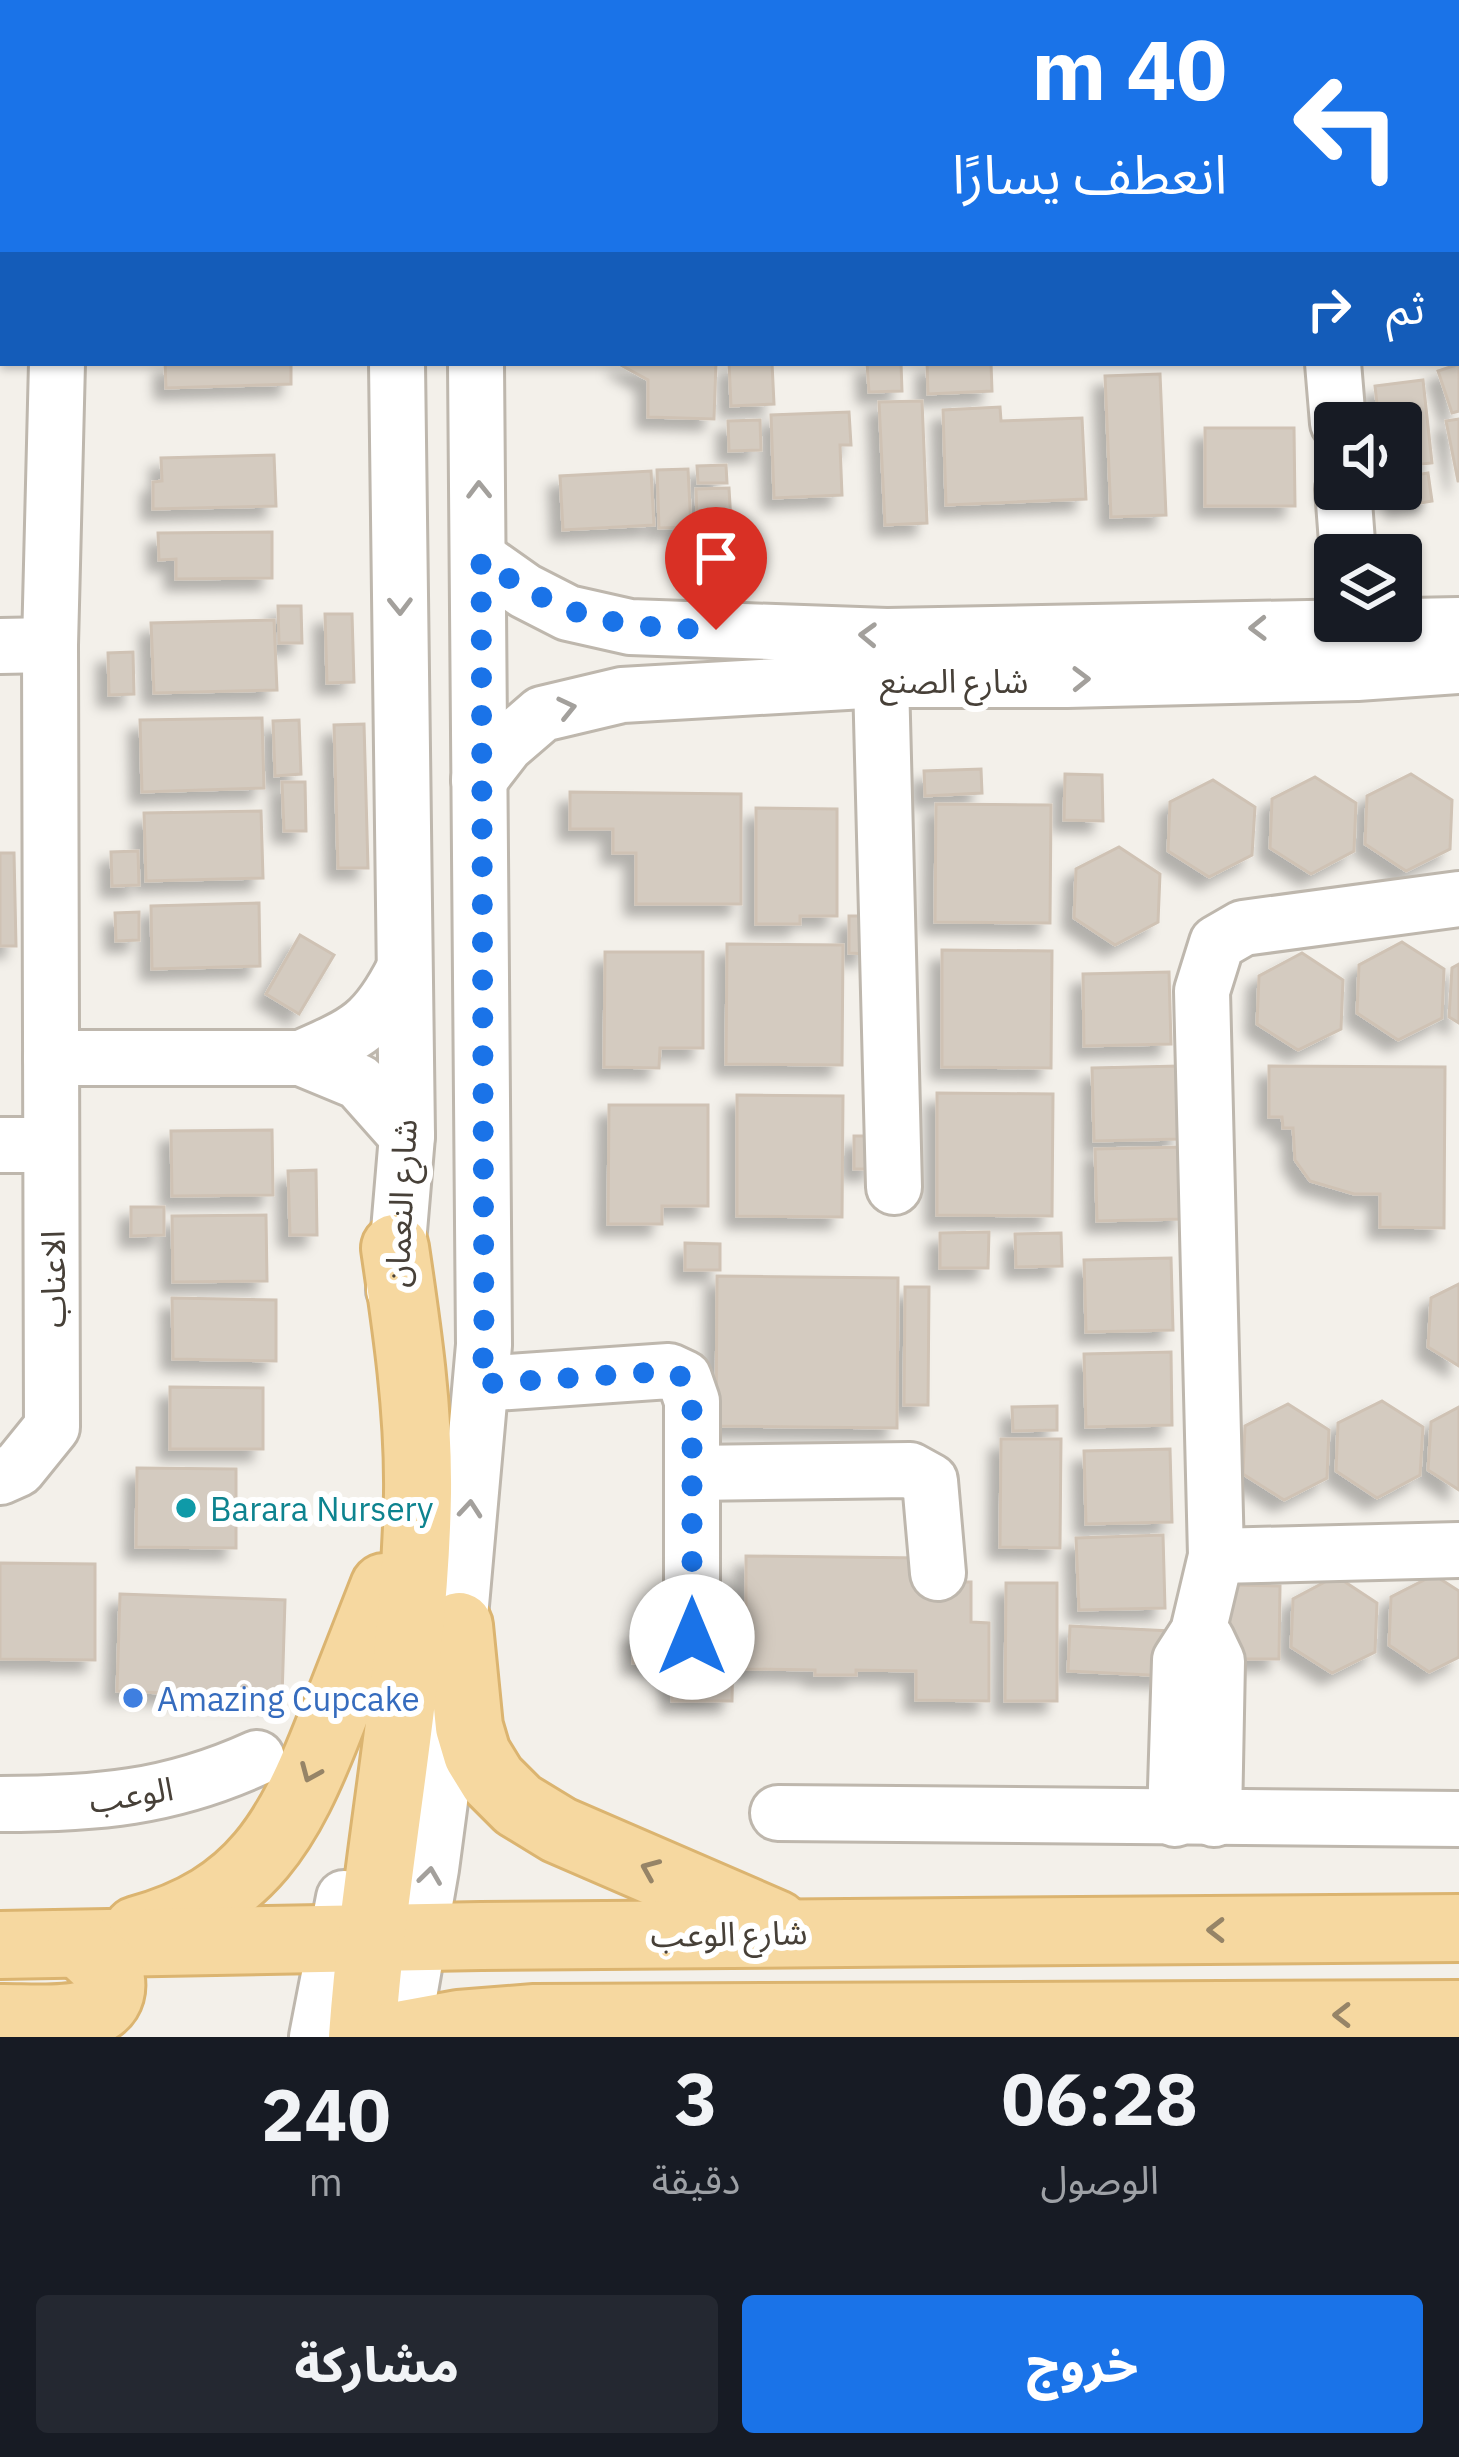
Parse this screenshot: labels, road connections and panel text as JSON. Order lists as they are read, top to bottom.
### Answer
{
  "streets": {
    "main road": ["شارع الوعب"],
    "street": [
      "شارع الصنع",
      "شارع النعمان",
      "الاعناب",
      "الوعب"
    ]
  },
  "crossings": [
    ["شارع النعمان", "شارع الوعب"]
  ],
  "places": ["Barara Nursery", "Amazing Cupcake"],
  "page": {
    "turn": ["40 m", "انعطف يسارًا"],
    "then": "ثم",
    "eta": [
      "06:28",
      "الوصول",
      "3",
      "دقيقة",
      "240",
      "m"
    ],
    "buttons": ["خروج", "مشاركة"]
  }
}
